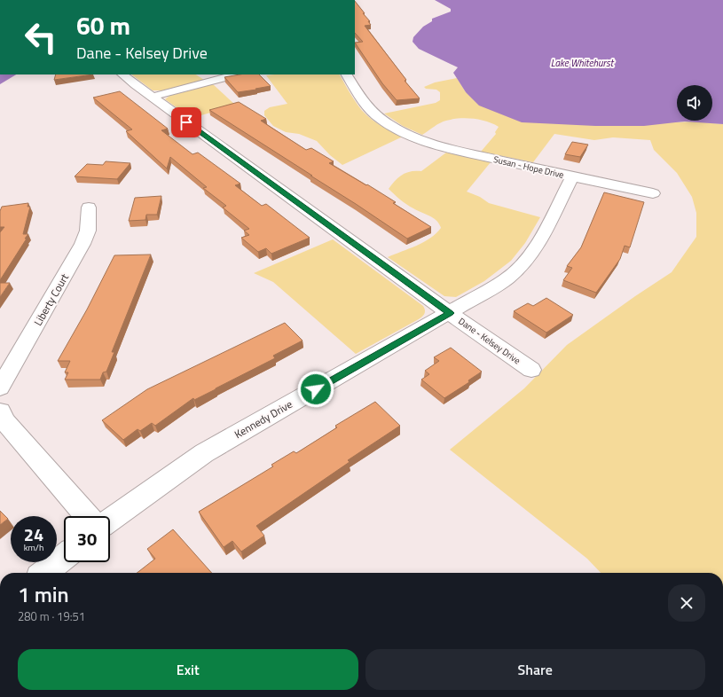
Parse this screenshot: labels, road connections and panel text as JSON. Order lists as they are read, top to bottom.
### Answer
{
  "streets": {
    "street": [
      "Susan - Hope Drive",
      "Liberty Court",
      "Dane - Kelsey Drive",
      "Kennedy Drive"
    ]
  },
  "crossings": [
    ["Susan - Hope Drive", "Dane - Kelsey Drive"],
    ["Susan - Hope Drive", "Kennedy Drive"],
    ["Dane - Kelsey Drive", "Kennedy Drive"]
  ],
  "water": ["Lake Whitehurst"],
  "page": {
    "turn": ["60 m", "Dane - Kelsey Drive"],
    "speed": "24 km/h",
    "limit": "30",
    "heading": ["1 min", "280 m · 19:51"],
    "buttons": ["Exit", "Share"]
  }
}
